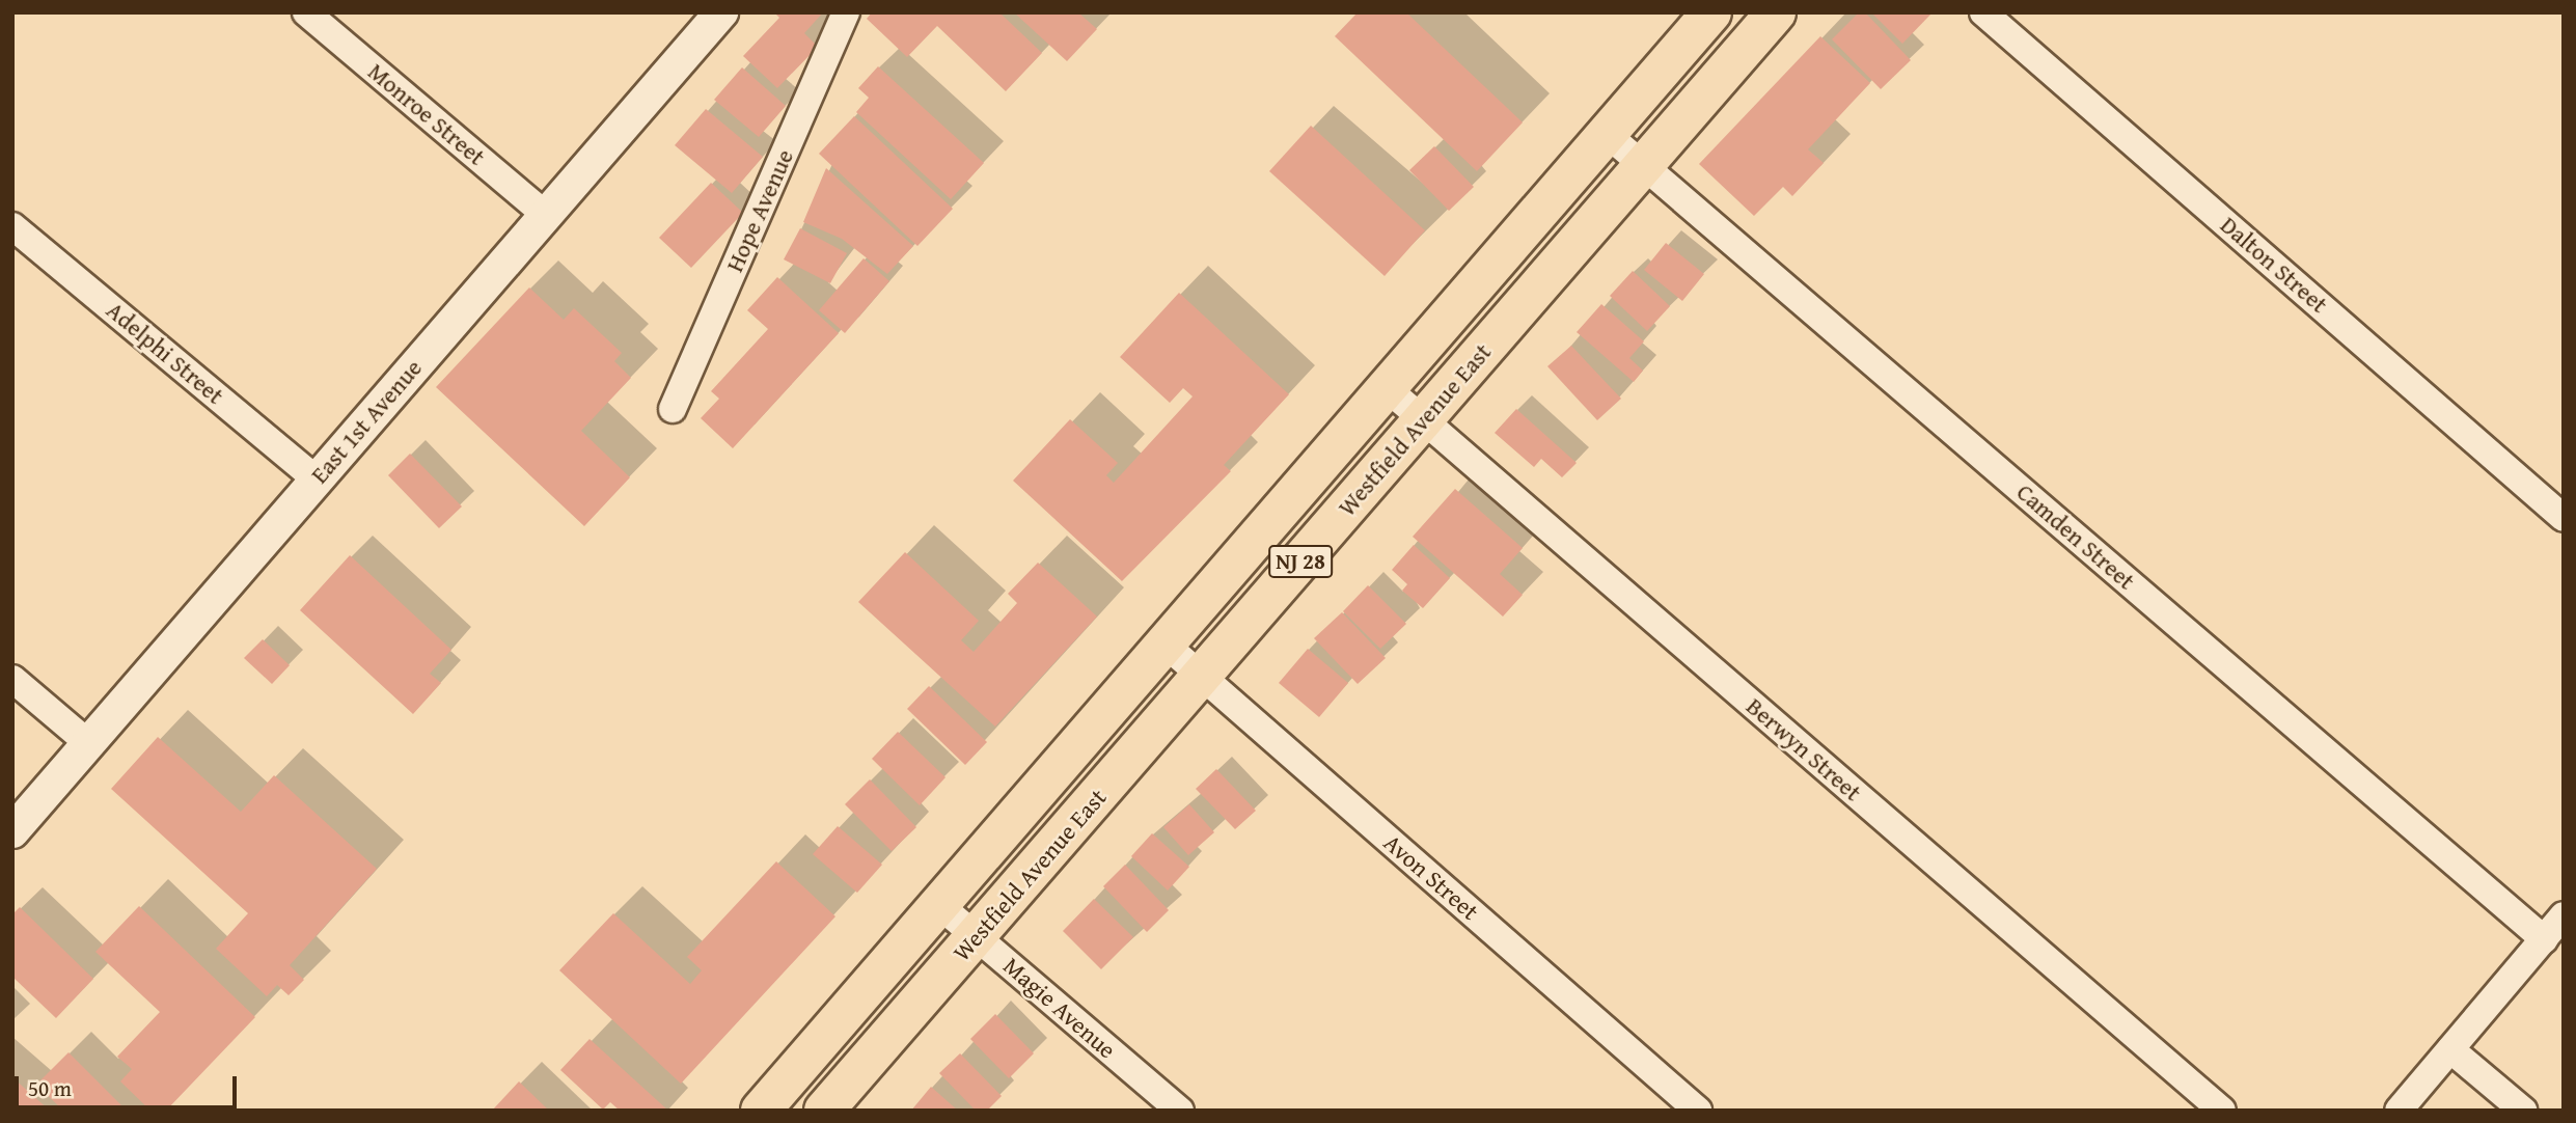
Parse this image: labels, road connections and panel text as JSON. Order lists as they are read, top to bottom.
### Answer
{
  "streets": {
    "main road": ["Westfield Avenue East", "NJ 28"],
    "street": [
      "Monroe Street",
      "Hope Avenue",
      "Dalton Street",
      "Adelphi Street",
      "East 1st Avenue",
      "Camden Street",
      "Berwyn Street",
      "Avon Street",
      "Magie Avenue"
    ]
  },
  "crossings": [
    ["Monroe Street", "East 1st Avenue"],
    ["Adelphi Street", "East 1st Avenue"],
    ["Westfield Avenue East", "Camden Street"],
    ["Westfield Avenue East", "Berwyn Street"],
    ["Westfield Avenue East", "Avon Street"],
    ["Westfield Avenue East", "Magie Avenue"]
  ],
  "scale_bar": "50 m"
}
